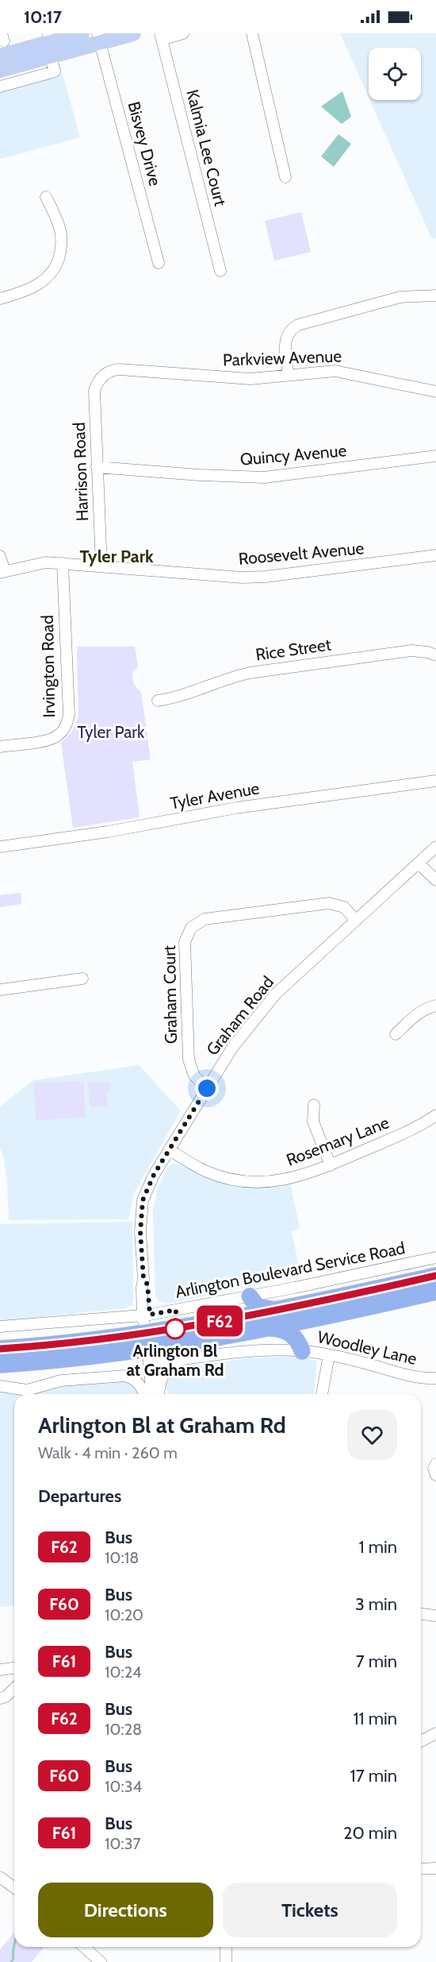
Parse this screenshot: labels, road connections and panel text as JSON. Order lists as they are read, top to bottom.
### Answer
{
  "streets": {
    "street": [
      "Bisvey Drive",
      "Kalmia Lee Court",
      "Parkview Avenue",
      "Quincy Avenue",
      "Harrison Road",
      "Roosevelt Avenue",
      "Rice Street",
      "Irvington Road",
      "Tyler Avenue",
      "Graham Court",
      "Graham Road",
      "Rosemary Lane",
      "Arlington Boulevard Service Road",
      "Woodley Lane"
    ]
  },
  "crossings": [
    ["Parkview Avenue", "Harrison Road"],
    ["Quincy Avenue", "Harrison Road"],
    ["Harrison Road", "Roosevelt Avenue"],
    ["Roosevelt Avenue", "Irvington Road"],
    ["Graham Court", "Graham Road"],
    ["Graham Road", "Rosemary Lane"],
    ["Graham Road", "Arlington Boulevard Service Road"],
    ["Graham Road", "Woodley Lane"]
  ],
  "districts": ["Tyler Park"],
  "parks": ["Tyler Park"],
  "places": ["Arlington Bl at Graham Rd"],
  "lines": ["bus line F62"],
  "page": {
    "status": "10:17",
    "on_map": "F62",
    "heading": [
      ["Arlington Bl at Graham Rd", "Walk · 4 min · 260 m"],
      "Departures"
    ],
    "list": [
      {
        "mark": "F62",
        "name": "Bus",
        "note": "10:18",
        "value": "1 min"
      },
      {
        "mark": "F60",
        "name": "Bus",
        "note": "10:20",
        "value": "3 min"
      },
      {
        "mark": "F61",
        "name": "Bus",
        "note": "10:24",
        "value": "7 min"
      },
      {
        "mark": "F62",
        "name": "Bus",
        "note": "10:28",
        "value": "11 min"
      },
      {
        "mark": "F60",
        "name": "Bus",
        "note": "10:34",
        "value": "17 min"
      },
      {
        "mark": "F61",
        "name": "Bus",
        "note": "10:37",
        "value": "20 min"
      }
    ],
    "buttons": ["Directions", "Tickets"]
  }
}
